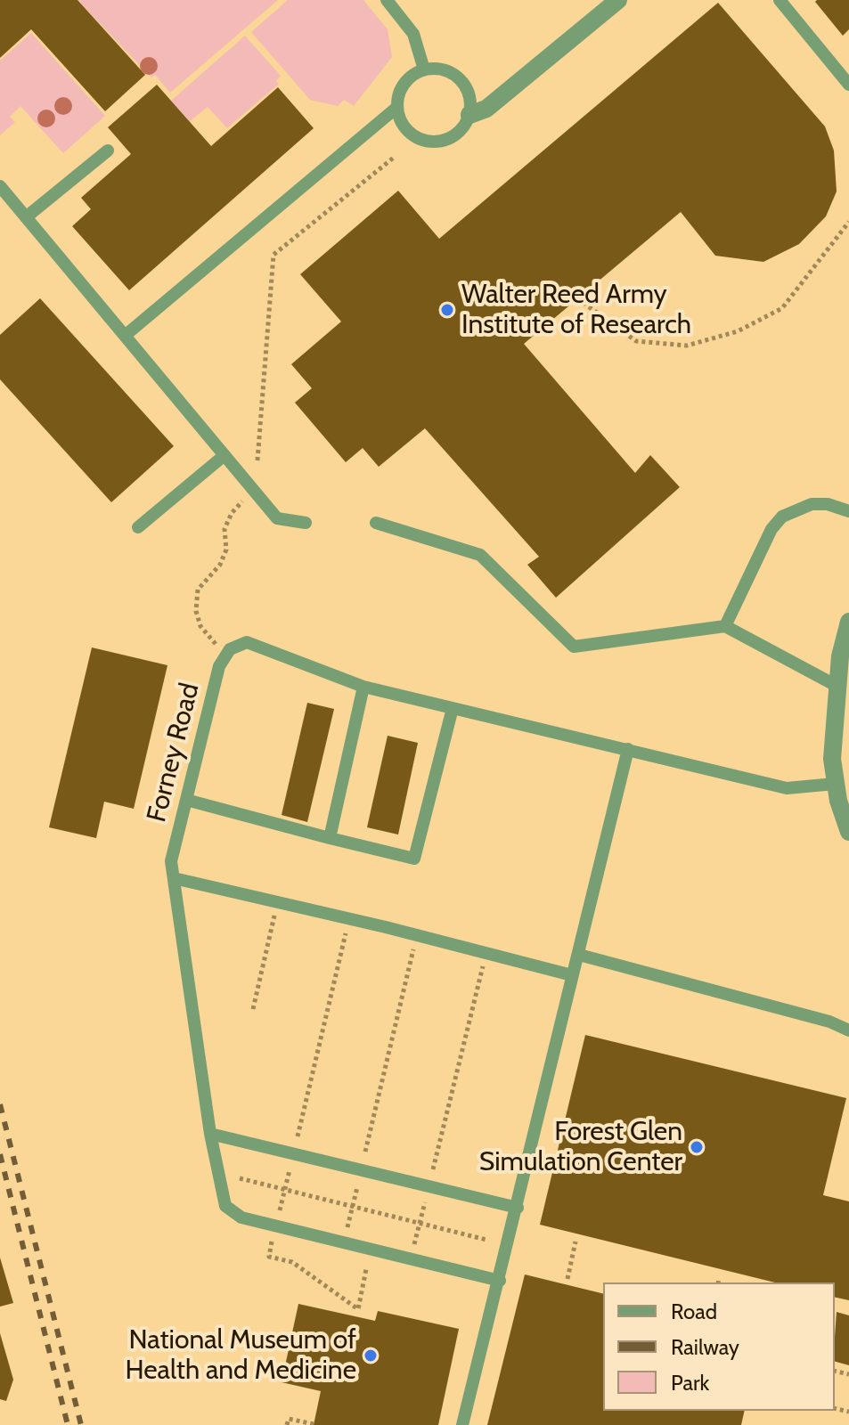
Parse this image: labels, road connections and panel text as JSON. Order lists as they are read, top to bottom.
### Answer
{
  "streets": {
    "lane": ["Forney Road"]
  },
  "places": ["Walter Reed Army Institute of Research", "Forest Glen Simulation Center", "National Museum of Health and Medicine"],
  "legend": ["Road", "Railway", "Park"]
}
